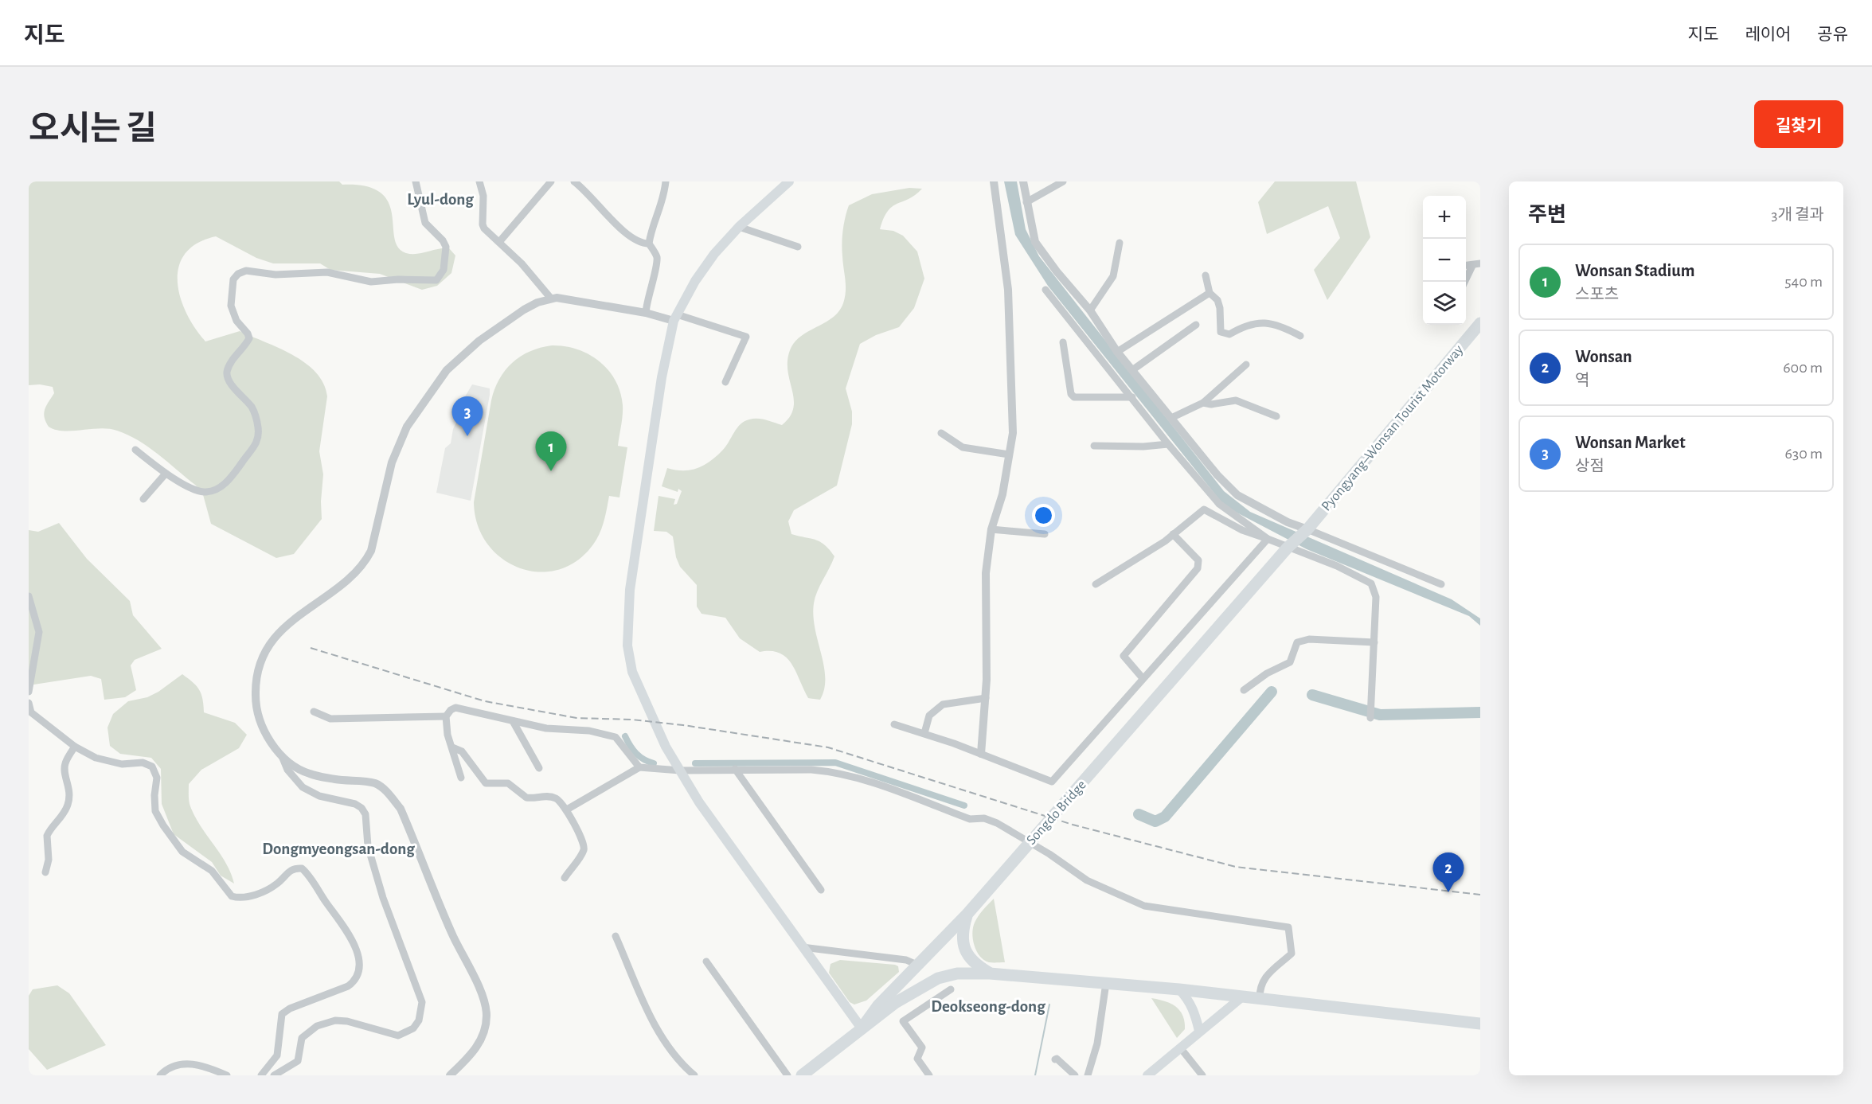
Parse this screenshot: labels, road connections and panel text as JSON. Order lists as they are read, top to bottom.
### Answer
{
  "streets": {
    "highway": ["Pyongyang–Wonsan Tourist Motorway", "Songdo Bridge"]
  },
  "crossings": [
    ["Pyongyang–Wonsan Tourist Motorway", "Songdo Bridge"]
  ],
  "districts": ["Lyul-dong", "Dongmyeongsan-dong", "Deokseong-dong"],
  "page": {
    "header": "지도",
    "nav": ["지도", "레이어", "공유"],
    "title": "오시는 길",
    "buttons": "길찾기",
    "heading": ["주변", "3개 결과"],
    "map_buttons": ["+", "−"],
    "list": [
      {
        "mark": "1",
        "name": "Wonsan Stadium",
        "note": "스포츠",
        "value": "540 m"
      },
      {
        "mark": "2",
        "name": "Wonsan",
        "note": "역",
        "value": "600 m"
      },
      {
        "mark": "3",
        "name": "Wonsan Market",
        "note": "상점",
        "value": "630 m"
      }
    ],
    "pins": ["3", "1", "2"]
  }
}
